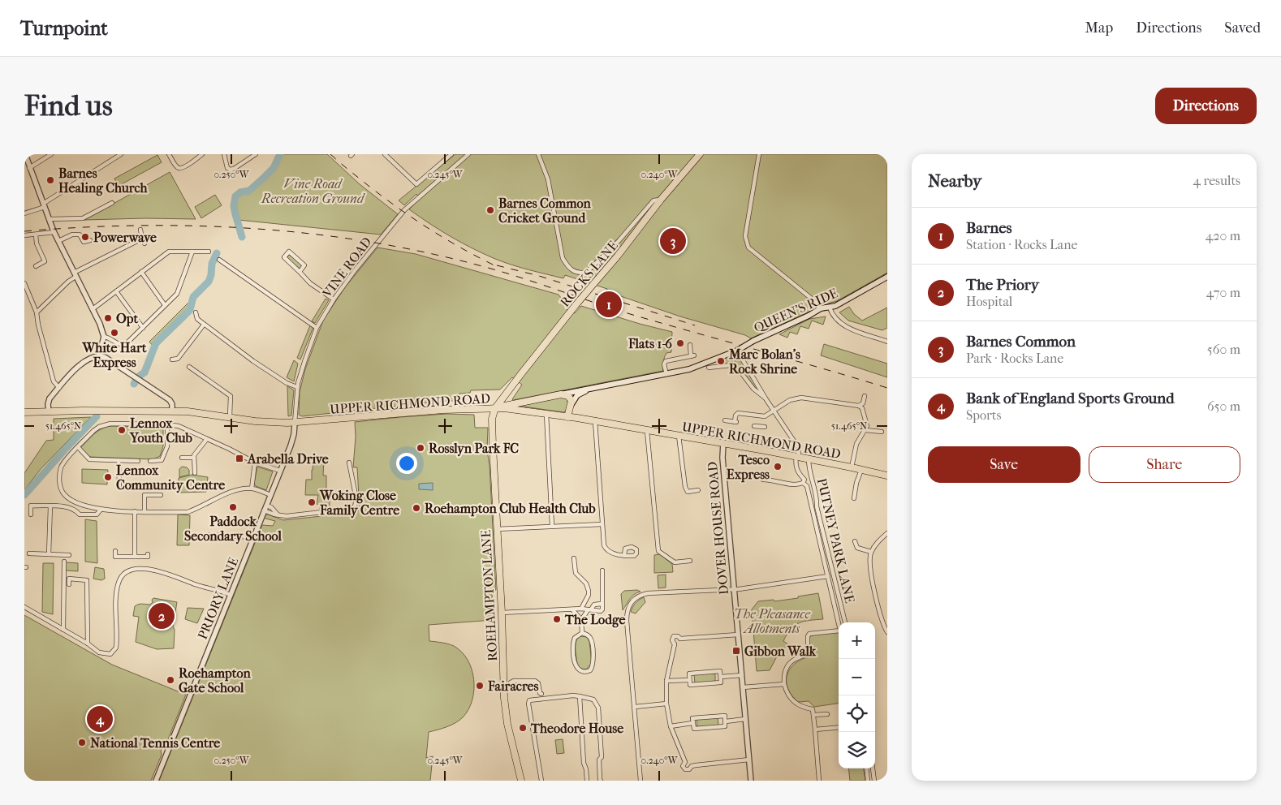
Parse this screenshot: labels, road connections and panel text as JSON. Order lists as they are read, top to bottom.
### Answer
{
  "streets": {
    "main road": [
      "ROCKS LANE",
      "QUEEN'S RIDE",
      "UPPER RICHMOND ROAD",
      "ROEHAMPTON LANE"
    ],
    "street": [
      "VINE ROAD",
      "DOVER HOUSE ROAD",
      "PUTNEY PARK LANE",
      "PRIORY LANE"
    ]
  },
  "crossings": [
    ["VINE ROAD", "UPPER RICHMOND ROAD"],
    ["VINE ROAD", "PRIORY LANE"],
    ["ROCKS LANE", "QUEEN'S RIDE"],
    ["ROCKS LANE", "UPPER RICHMOND ROAD"],
    ["ROCKS LANE", "ROEHAMPTON LANE"],
    ["QUEEN'S RIDE", "UPPER RICHMOND ROAD"],
    ["QUEEN'S RIDE", "ROEHAMPTON LANE"],
    ["UPPER RICHMOND ROAD", "DOVER HOUSE ROAD"],
    ["UPPER RICHMOND ROAD", "PUTNEY PARK LANE"],
    ["UPPER RICHMOND ROAD", "ROEHAMPTON LANE"],
    ["UPPER RICHMOND ROAD", "PRIORY LANE"]
  ],
  "parks": ["Vine Road Recreation Ground", "The Pleasance Allotments"],
  "places": {
    "other": [
      "Barnes Healing Church",
      "Barnes Common Cricket Ground",
      "Powerwave",
      "Opt",
      "White Hart Express",
      "Flats 1-6",
      "Marc Bolan's Rock Shrine",
      "Lennox Youth Club",
      "Rosslyn Park FC",
      "Tesco Express",
      "Lennox Community Centre",
      "Woking Close Family Centre",
      "Paddock Secondary School",
      "Roehampton Club Health Club",
      "The Lodge",
      "Roehampton Gate School",
      "Fairacres",
      "Theodore House",
      "National Tennis Centre"
    ],
    "transit": ["Arabella Drive", "Gibbon Walk"]
  },
  "page": {
    "header": "Turnpoint",
    "nav": ["Map", "Directions", "Saved"],
    "buttons": [
      "Directions",
      ["Save", "Share"]
    ],
    "title": "Find us",
    "heading": ["Nearby", "4 results"],
    "list": [
      {
        "mark": "1",
        "name": "Barnes",
        "note": "Station · Rocks Lane",
        "value": "420 m"
      },
      {
        "mark": "2",
        "name": "The Priory",
        "note": "Hospital",
        "value": "470 m"
      },
      {
        "mark": "3",
        "name": "Barnes Common",
        "note": "Park · Rocks Lane",
        "value": "560 m"
      },
      {
        "mark": "4",
        "name": "Bank of England Sports Ground",
        "note": "Sports",
        "value": "650 m"
      }
    ],
    "pins": [
      "3",
      "1",
      "2",
      "4"
    ],
    "map_buttons": ["+", "−"]
  },
  "coordinates": [
    "0.250°W",
    "0.245°W",
    "0.240°W",
    "51.465°N"
  ]
}
